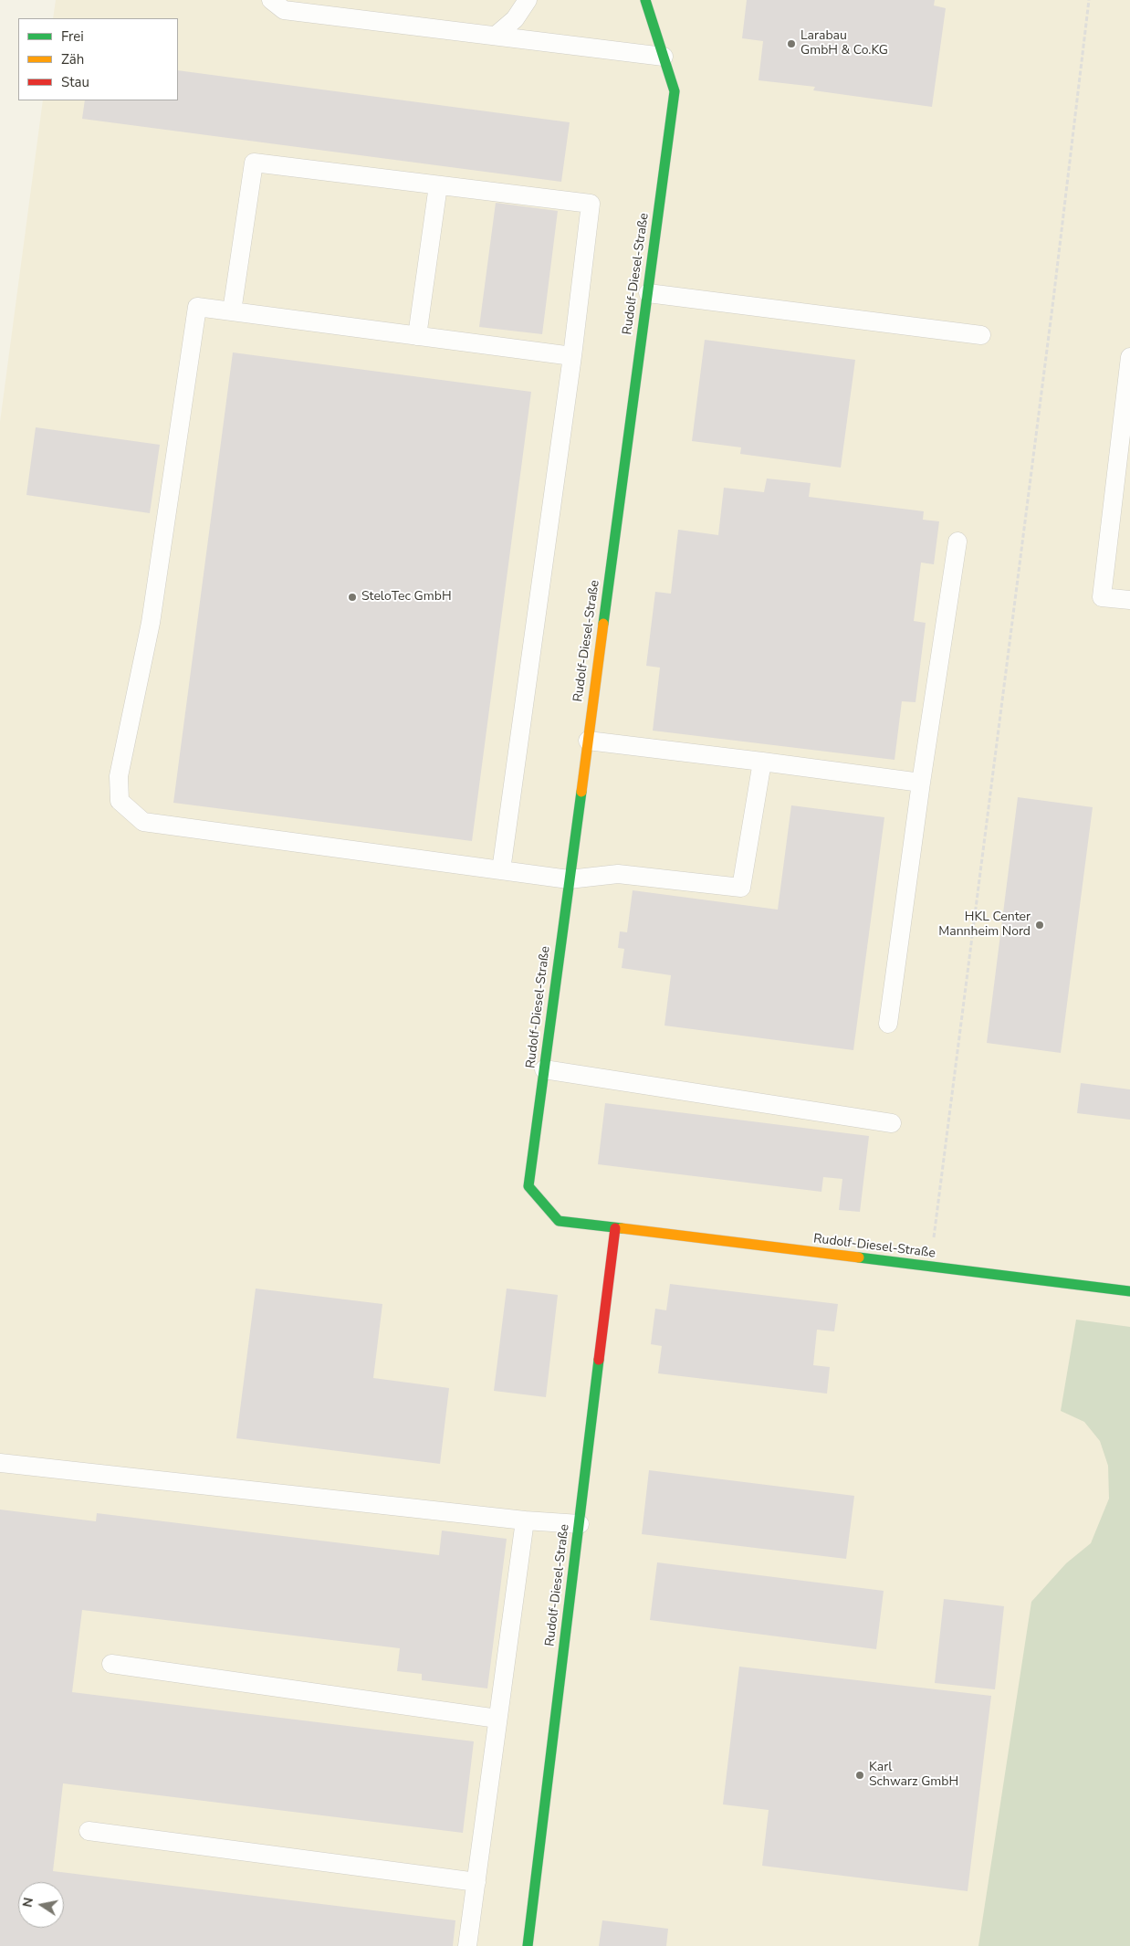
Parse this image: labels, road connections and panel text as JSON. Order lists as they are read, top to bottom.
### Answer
{
  "streets": {
    "street": ["Rudolf-Diesel-Straße"]
  },
  "places": [
    "Larabau GmbH & Co.KG",
    "SteloTec GmbH",
    "HKL Center Mannheim Nord",
    "Karl Schwarz GmbH"
  ],
  "legend": ["Frei", "Zäh", "Stau"],
  "north": "left"
}
